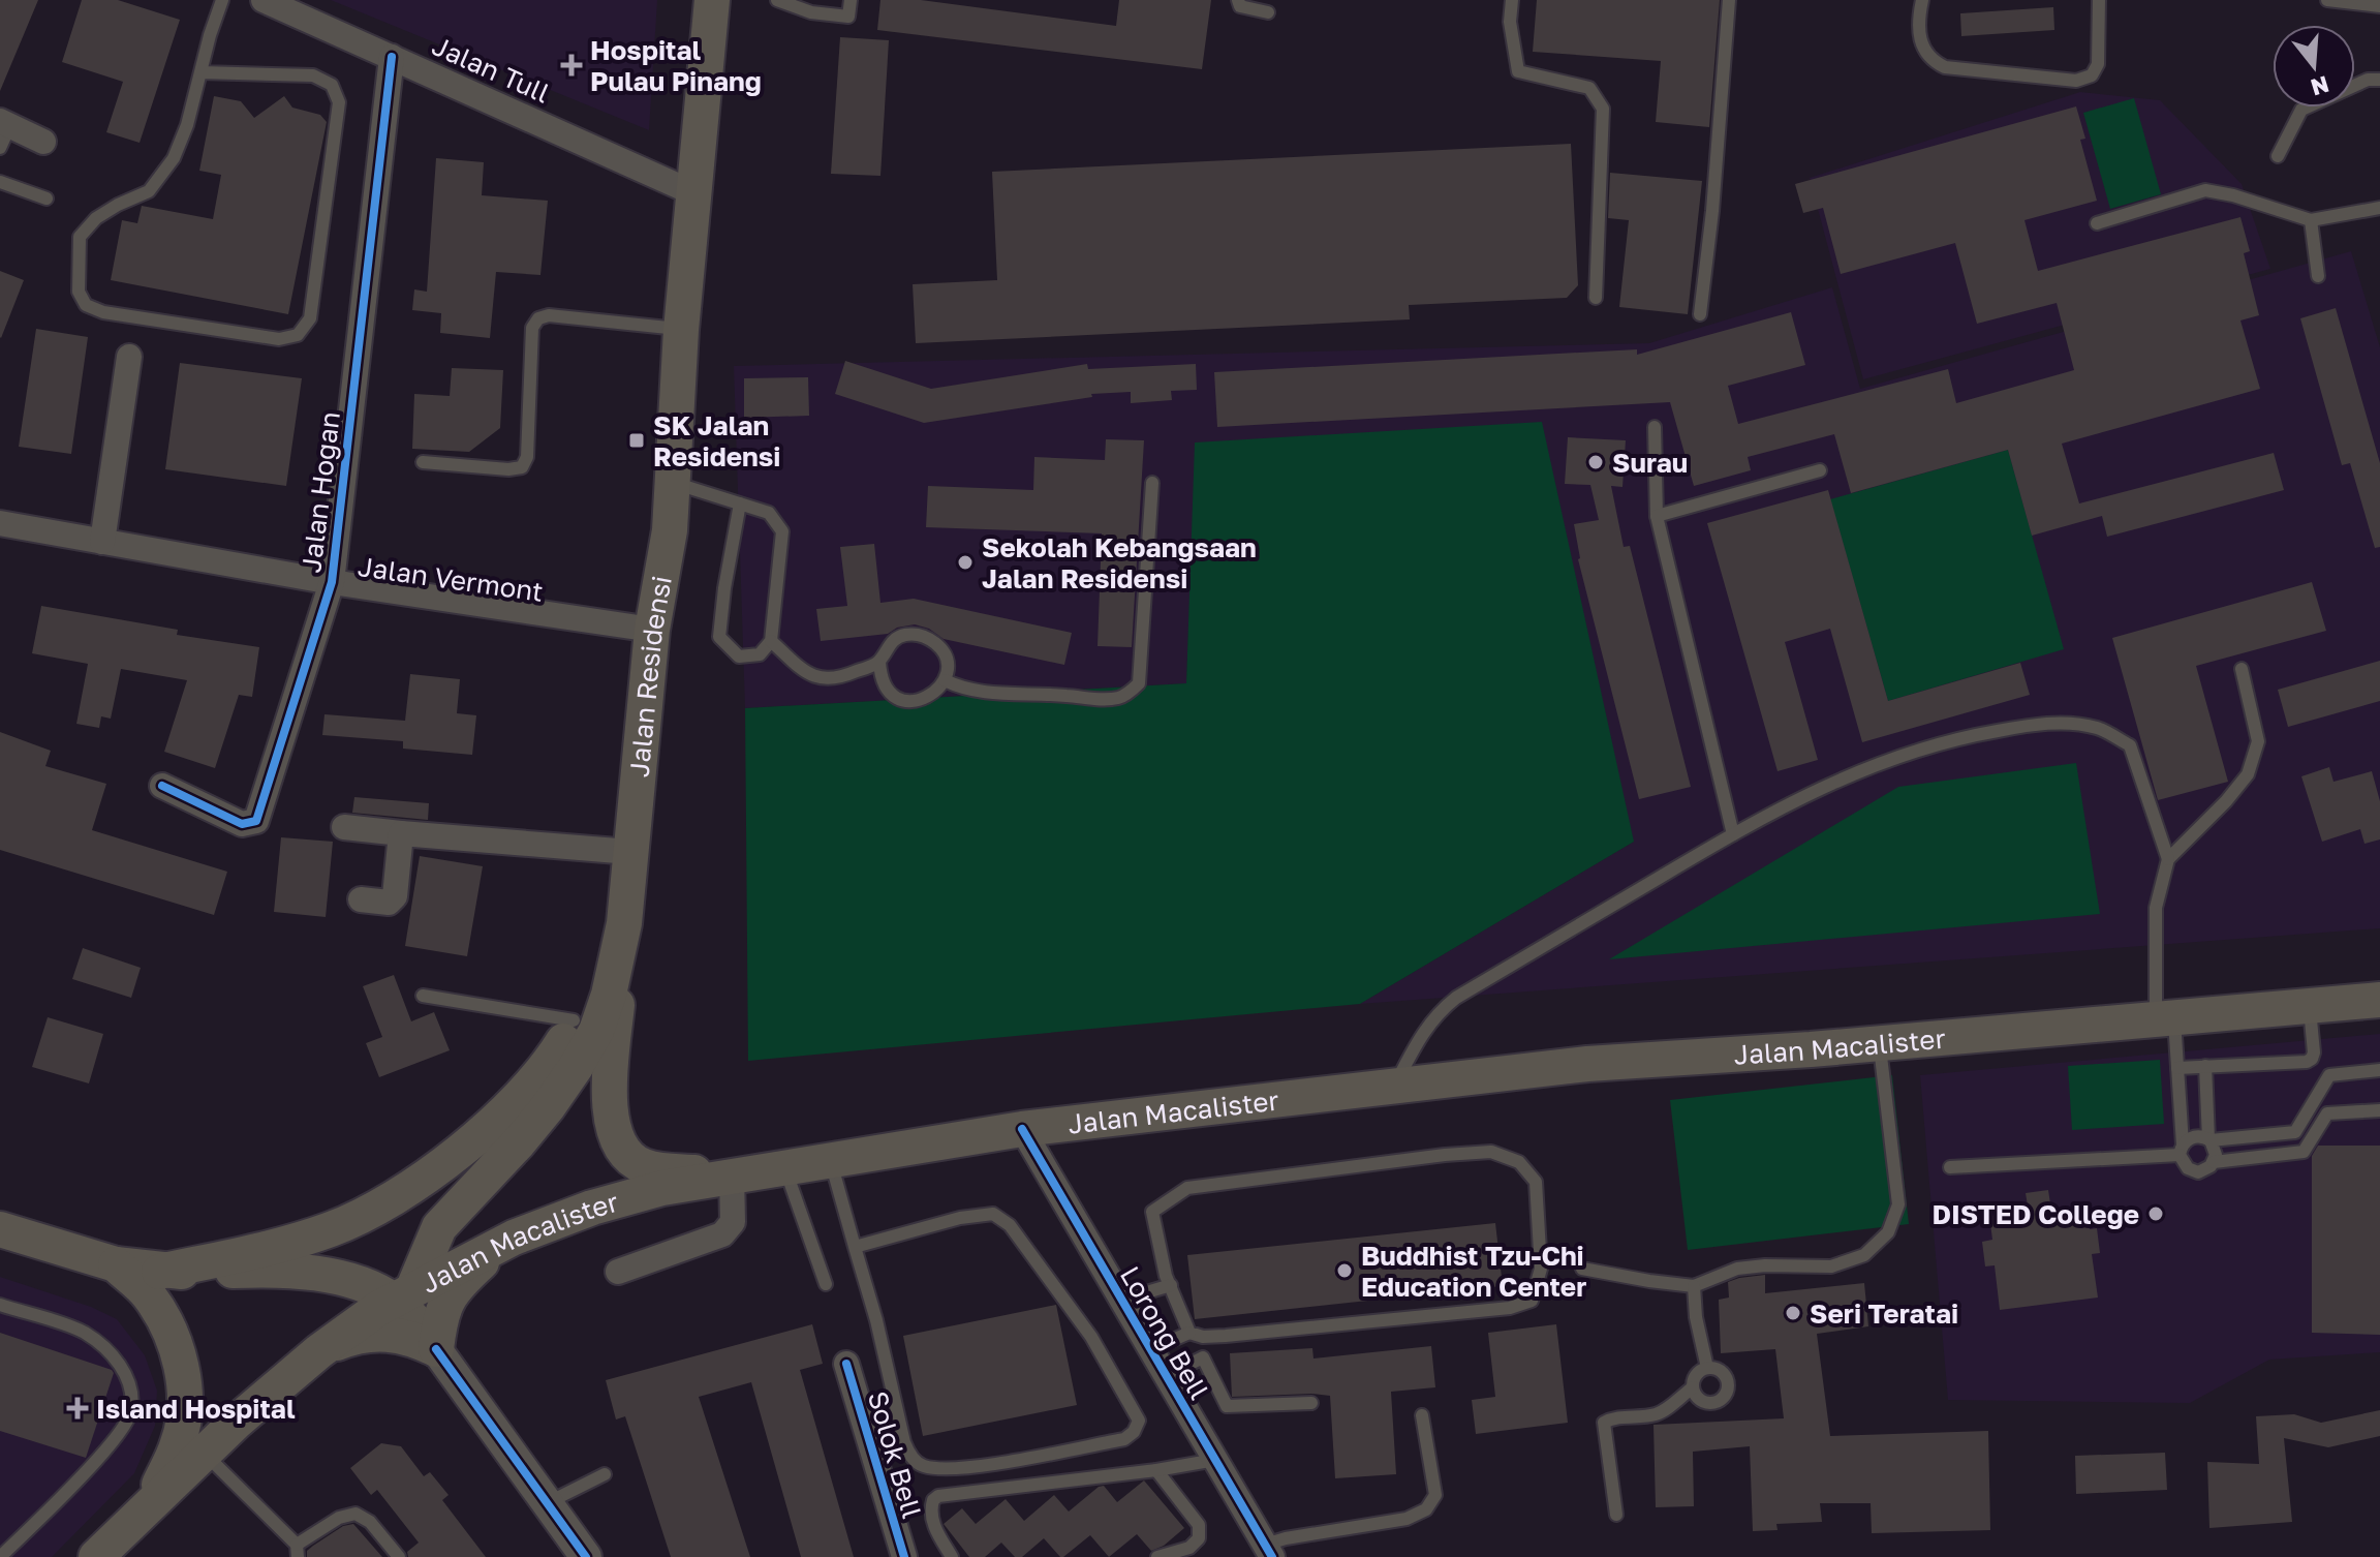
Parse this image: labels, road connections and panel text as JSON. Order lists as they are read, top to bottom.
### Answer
{
  "streets": {
    "main road": ["Jalan Residensi", "Jalan Macalister"],
    "street": [
      "Jalan Tull",
      "Jalan Hogan",
      "Jalan Vermont",
      "Lorong Bell",
      "Solok Bell"
    ]
  },
  "crossings": [
    ["Jalan Tull", "Jalan Hogan"],
    ["Jalan Tull", "Jalan Residensi"],
    ["Jalan Hogan", "Jalan Vermont"],
    ["Jalan Vermont", "Jalan Residensi"],
    ["Jalan Residensi", "Jalan Macalister"],
    ["Jalan Macalister", "Lorong Bell"]
  ],
  "places": {
    "health": ["Hospital Pulau Pinang", "Island Hospital"],
    "transit": ["SK Jalan Residensi"],
    "other": [
      "Surau",
      "Sekolah Kebangsaan Jalan Residensi",
      "DISTED College",
      "Buddhist Tzu-Chi Education Center",
      "Seri Teratai"
    ]
  },
  "north": "bottom"
}
